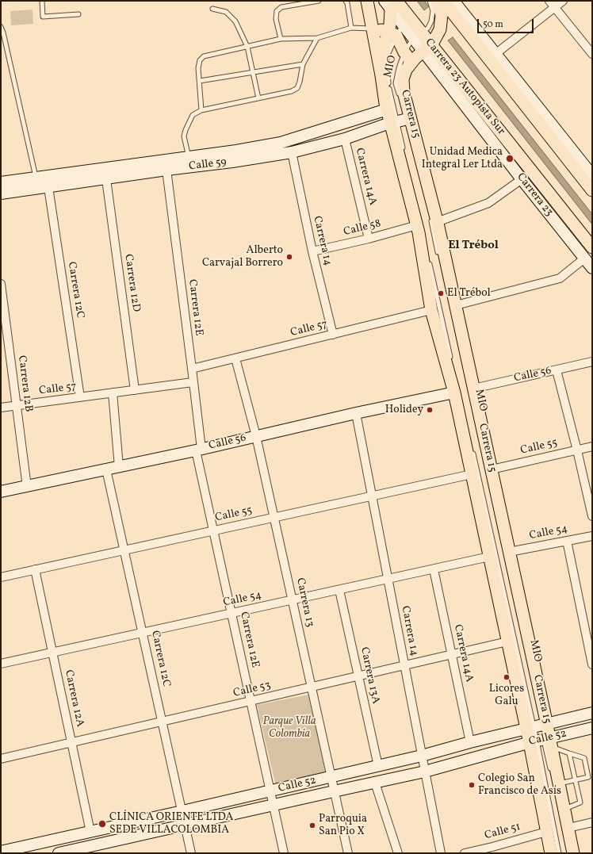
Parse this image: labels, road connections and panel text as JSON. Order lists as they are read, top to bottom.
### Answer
{
  "streets": {
    "main road": ["Carrera 23 Autopista Sur", "Carrera 15"],
    "street": [
      "Calle 59",
      "Carrera 14A",
      "Carrera 23",
      "Calle 58",
      "Carrera 14",
      "Carrera 12D",
      "Carrera 12C",
      "Carrera 12E",
      "Calle 57",
      "Calle 56",
      "Carrera 12B",
      "Calle 55",
      "Calle 54",
      "Carrera 13",
      "Carrera 13A",
      "Calle 53",
      "Carrera 12A",
      "Calle 52",
      "Calle 51"
    ],
    "lane": ["MIO"]
  },
  "crossings": [
    ["MIO", "Carrera 23 Autopista Sur"],
    ["MIO", "Carrera 15"],
    ["MIO", "Calle 59"],
    ["MIO", "Calle 56"],
    ["MIO", "Calle 52"],
    ["Carrera 23 Autopista Sur", "Carrera 15"],
    ["Carrera 23 Autopista Sur", "Carrera 23"],
    ["Carrera 15", "Calle 59"],
    ["Carrera 15", "Carrera 23"],
    ["Carrera 15", "Calle 58"],
    ["Carrera 15", "Calle 57"],
    ["Carrera 15", "Calle 56"],
    ["Carrera 15", "Calle 55"],
    ["Carrera 15", "Calle 54"],
    ["Carrera 15", "Calle 53"],
    ["Carrera 15", "Calle 52"],
    ["Carrera 15", "Calle 51"],
    ["Calle 59", "Carrera 14A"],
    ["Calle 59", "Carrera 14"],
    ["Calle 59", "Carrera 12D"],
    ["Calle 59", "Carrera 12C"],
    ["Calle 59", "Carrera 12E"],
    ["Carrera 14A", "Calle 58"],
    ["Carrera 14A", "Calle 54"],
    ["Carrera 14A", "Calle 53"],
    ["Carrera 14A", "Calle 52"],
    ["Calle 58", "Carrera 14"],
    ["Carrera 14", "Calle 57"],
    ["Carrera 14", "Calle 56"],
    ["Carrera 14", "Calle 55"],
    ["Carrera 14", "Calle 54"],
    ["Carrera 14", "Calle 53"],
    ["Carrera 14", "Calle 52"],
    ["Carrera 12D", "Calle 57"],
    ["Carrera 12C", "Calle 57"],
    ["Carrera 12C", "Calle 56"],
    ["Carrera 12C", "Calle 55"],
    ["Carrera 12C", "Calle 54"],
    ["Carrera 12C", "Calle 53"],
    ["Carrera 12C", "Calle 52"],
    ["Carrera 12E", "Calle 57"],
    ["Carrera 12E", "Calle 56"],
    ["Carrera 12E", "Calle 55"],
    ["Carrera 12E", "Calle 54"],
    ["Carrera 12E", "Calle 53"],
    ["Carrera 12E", "Calle 52"],
    ["Calle 57", "Carrera 12B"],
    ["Calle 57", "Carrera 13"],
    ["Calle 56", "Carrera 12B"],
    ["Calle 56", "Carrera 13"],
    ["Calle 55", "Carrera 13"],
    ["Calle 55", "Carrera 12A"],
    ["Calle 54", "Carrera 13"],
    ["Calle 54", "Carrera 13A"],
    ["Calle 54", "Carrera 12A"],
    ["Carrera 13", "Calle 53"],
    ["Carrera 13", "Calle 52"],
    ["Carrera 13A", "Calle 53"],
    ["Carrera 13A", "Calle 52"],
    ["Calle 53", "Carrera 12A"],
    ["Carrera 12A", "Calle 52"]
  ],
  "districts": ["El Trébol"],
  "parks": ["Parque Villa Colombia"],
  "places": [
    "Unidad Medica Integral Ler Ltda",
    "Alberto Carvajal Borrero",
    "El Trébol",
    "Holidey",
    "Licores Galu",
    "Colegio San Francisco de Asís",
    "CLÍNICA ORIENTE LTDA SEDE VILLACOLOMBIA",
    "Parroquia San Pio X"
  ],
  "scale_bar": "50 m"
}
